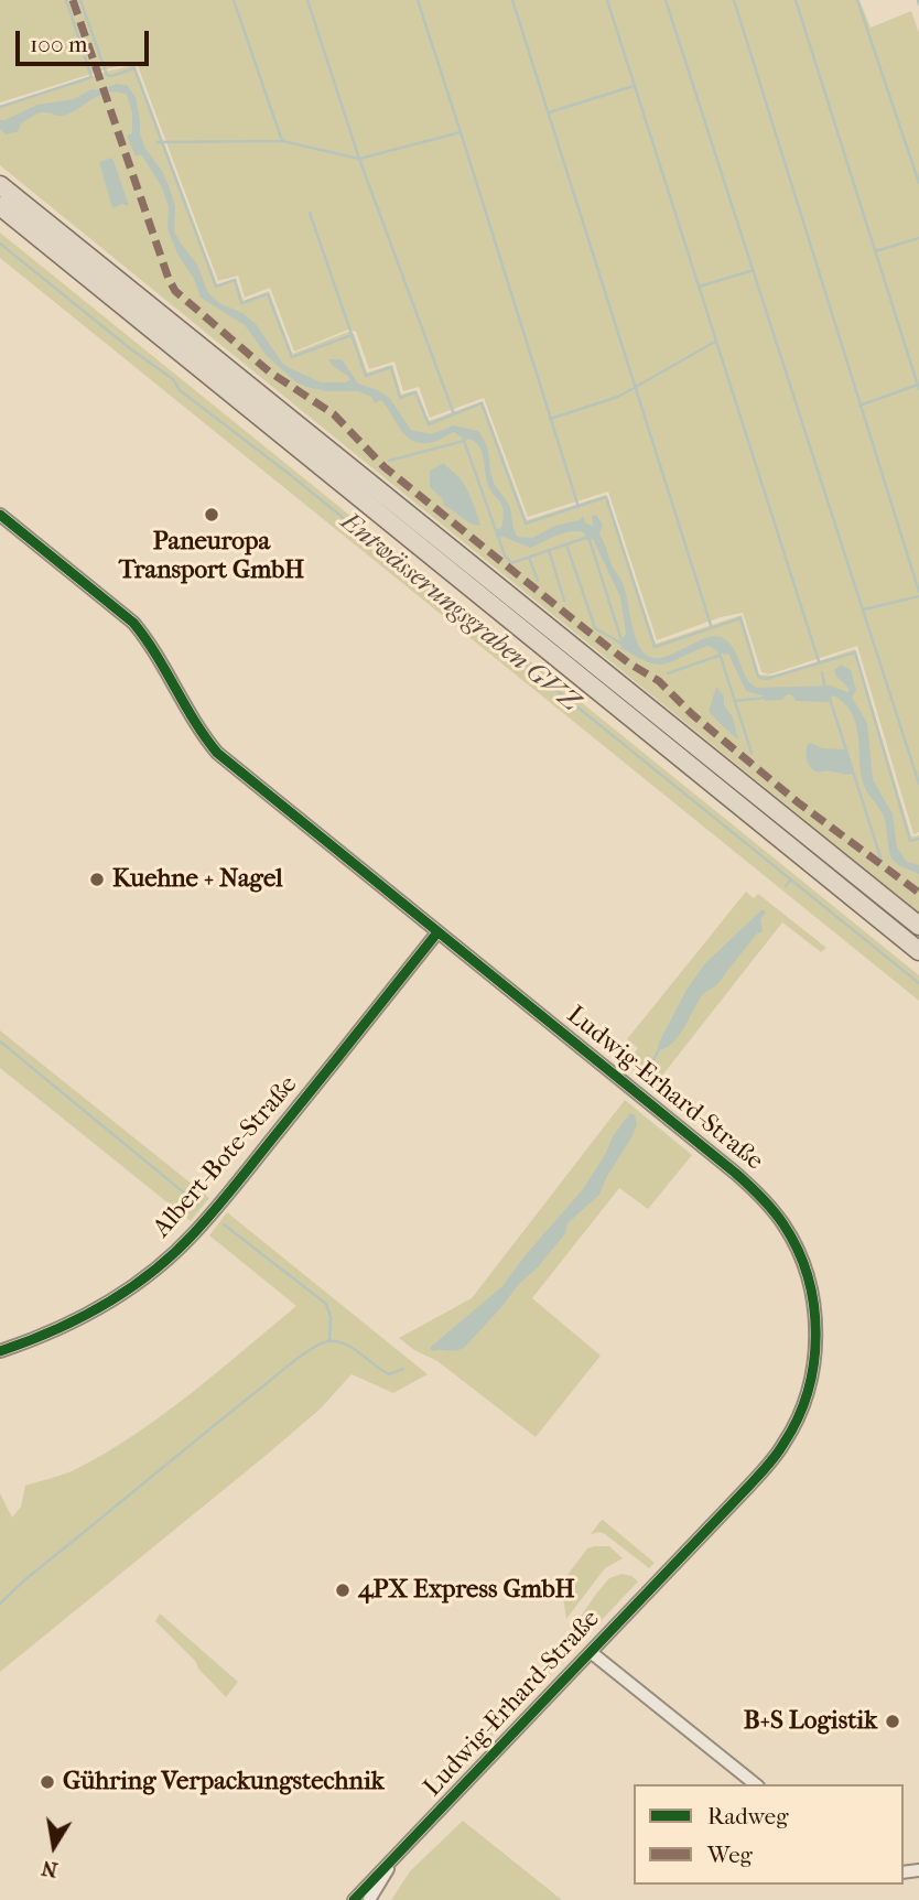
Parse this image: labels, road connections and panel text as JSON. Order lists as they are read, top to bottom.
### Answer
{
  "streets": {
    "street": ["Ludwig-Erhard-Straße", "Albert-Bote-Straße"]
  },
  "crossings": [
    ["Ludwig-Erhard-Straße", "Albert-Bote-Straße"]
  ],
  "water": ["Entwässerungsgraben GVZ"],
  "places": [
    "Paneuropa Transport GmbH",
    "Kuehne + Nagel",
    "4PX Express GmbH",
    "B+S Logistik",
    "Gühring Verpackungstechnik"
  ],
  "legend": ["Radweg", "Weg"],
  "scale_bar": "100 m",
  "north": "bottom"
}
